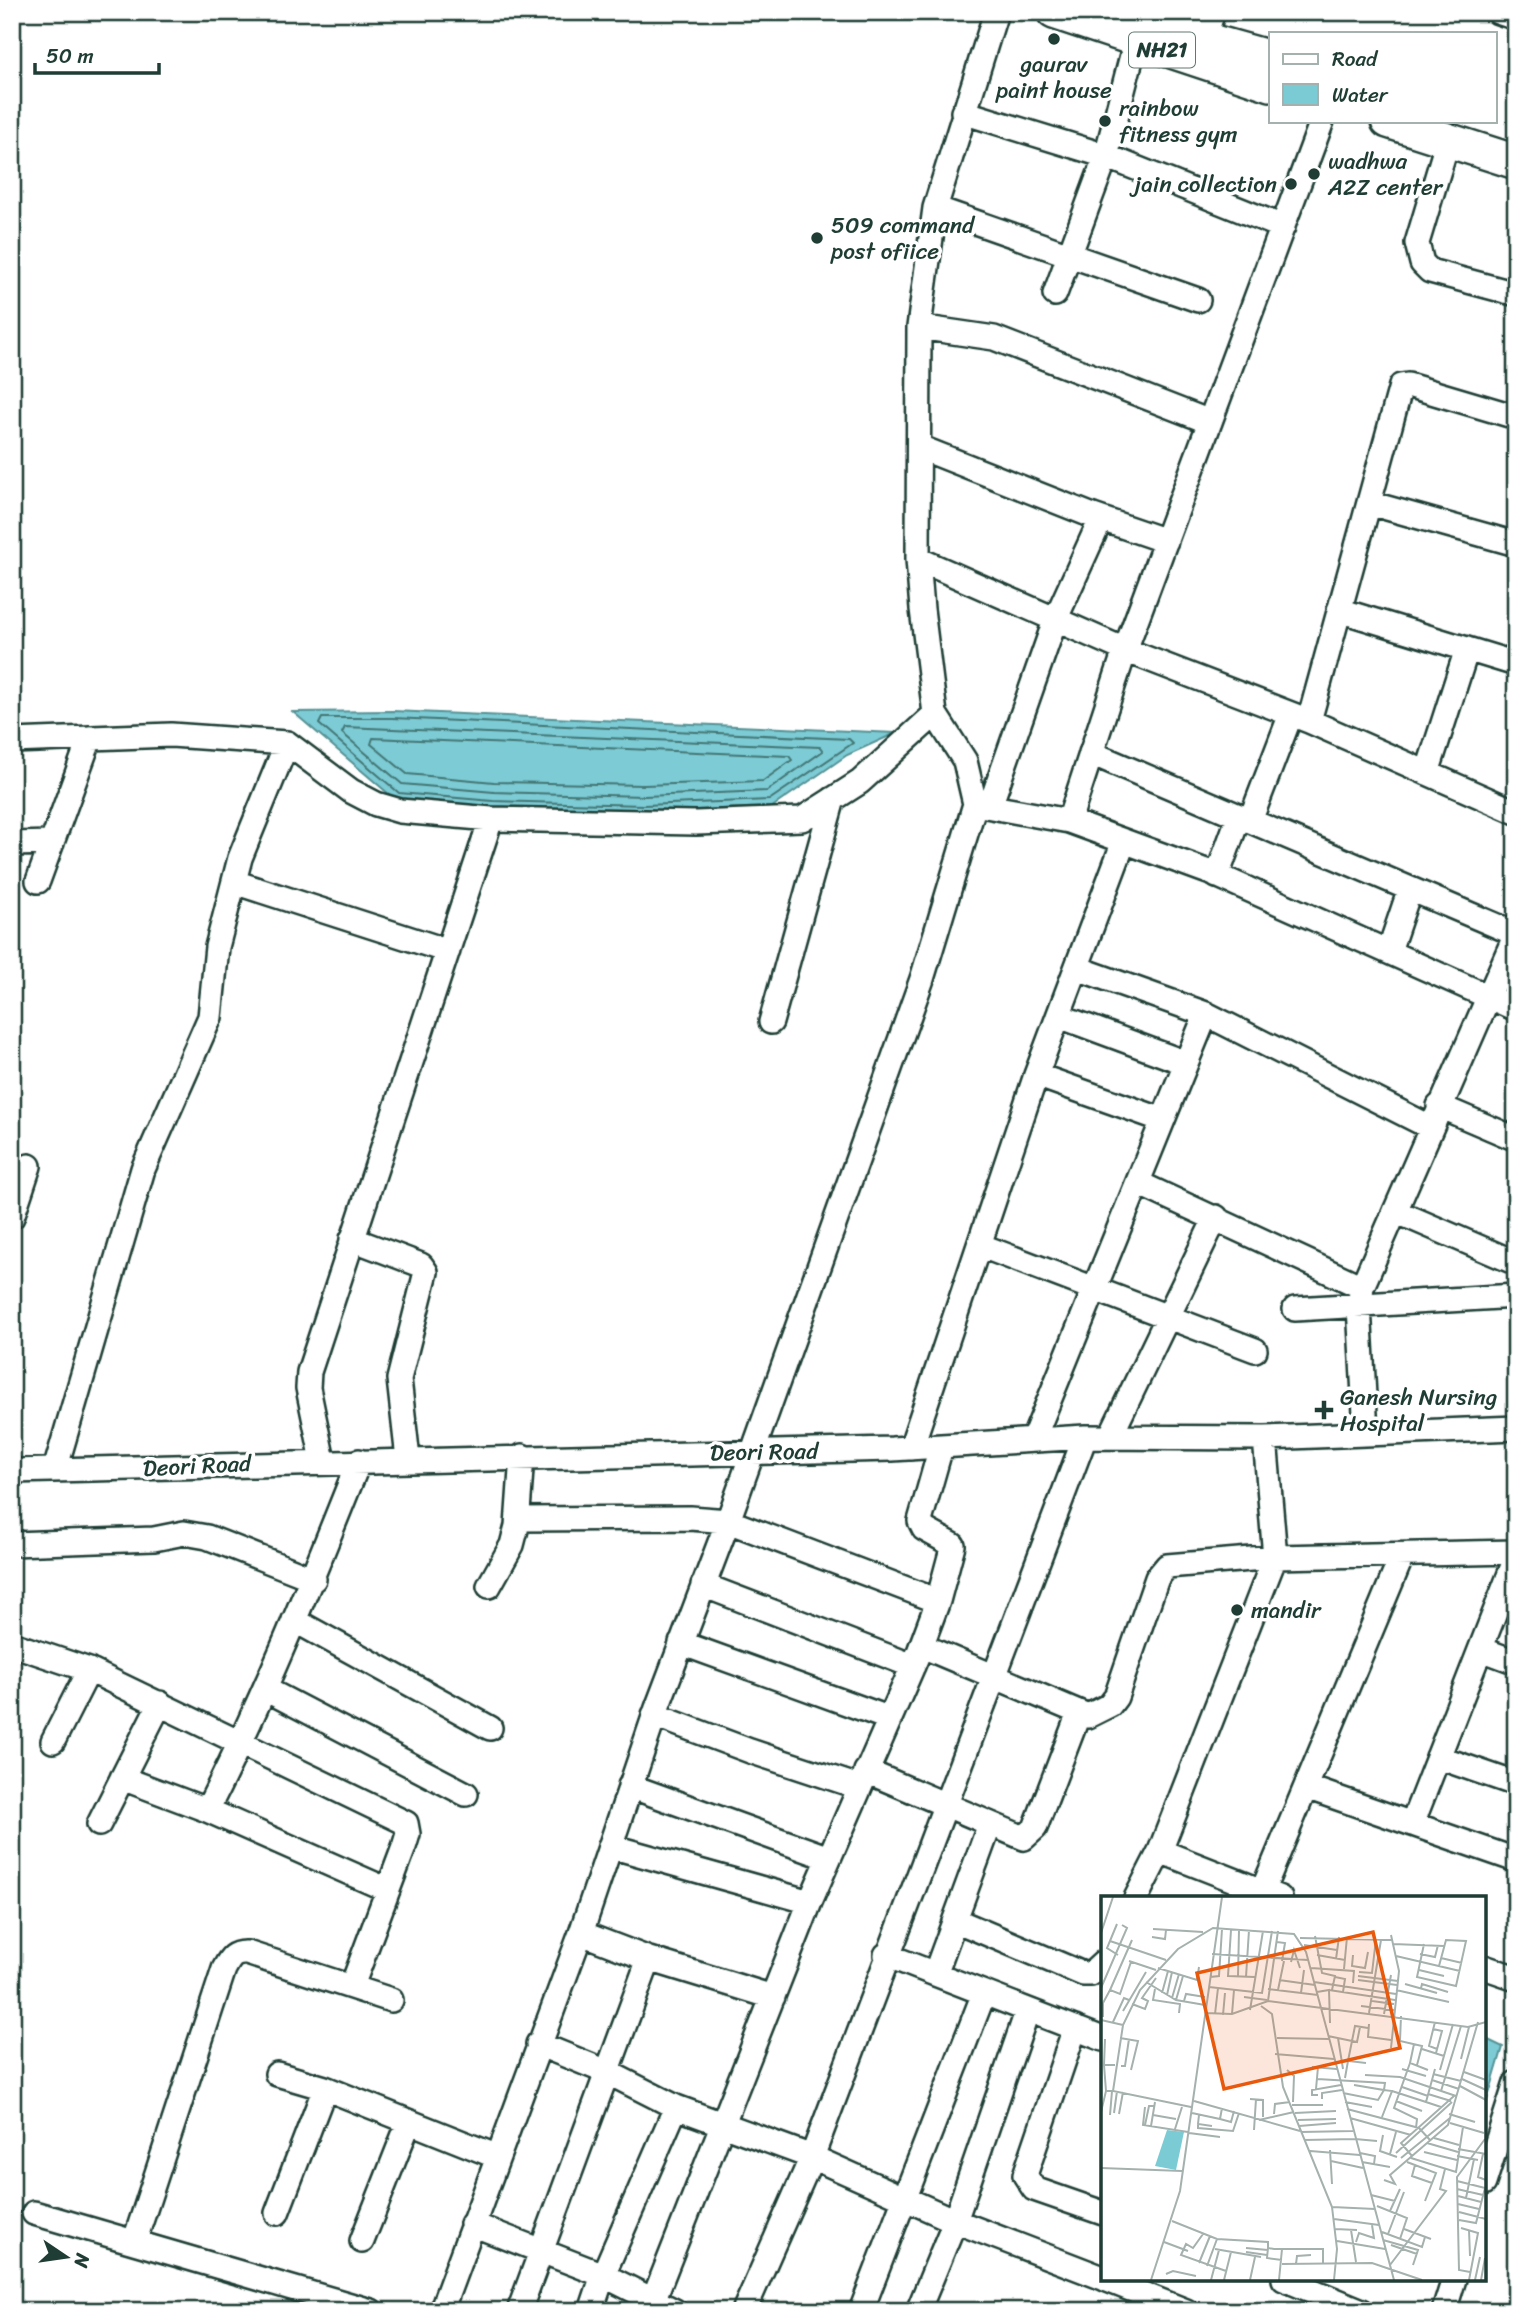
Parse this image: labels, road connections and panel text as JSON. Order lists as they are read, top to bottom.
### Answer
{
  "streets": {
    "highway": ["NH21"],
    "street": ["Deori Road"]
  },
  "places": {
    "other": [
      "gaurav paint house",
      "rainbow fitness gym",
      "wadhwa A2Z center",
      "jain collection",
      "509 command post ofiice",
      "mandir"
    ],
    "health": ["Ganesh Nursing Hospital"]
  },
  "legend": ["Road", "Water"],
  "scale_bar": "50 m",
  "north": "right"
}
